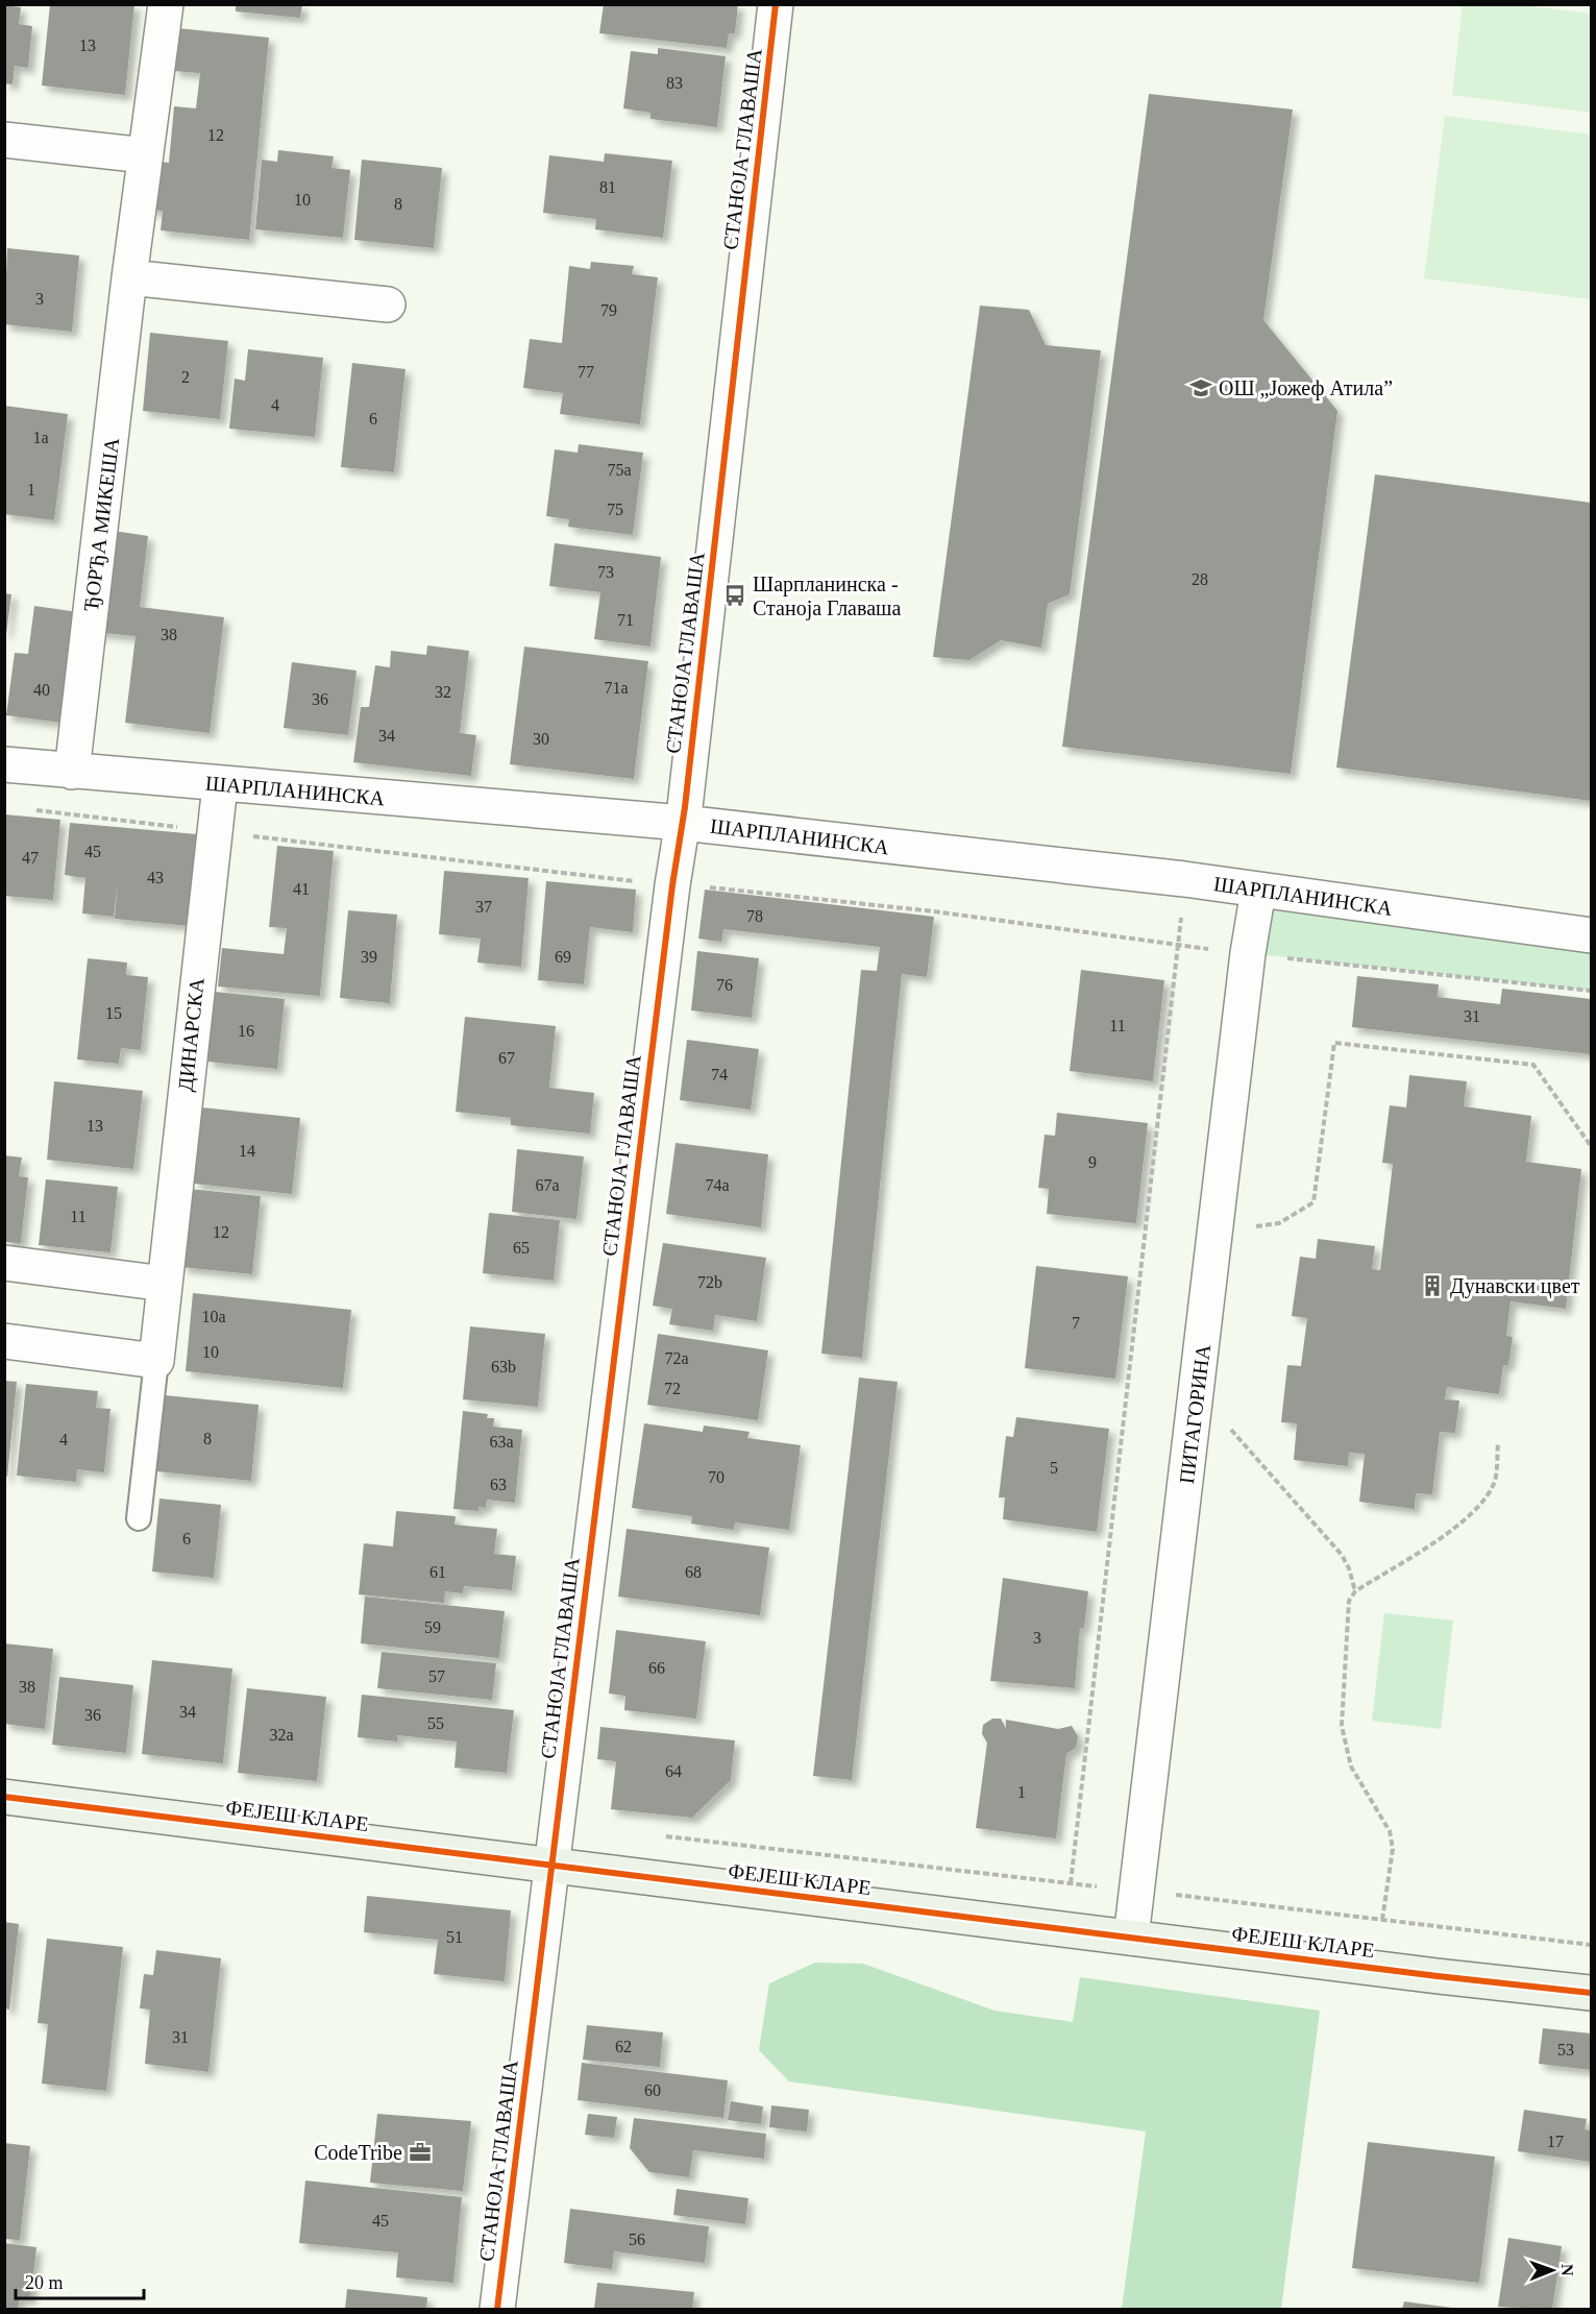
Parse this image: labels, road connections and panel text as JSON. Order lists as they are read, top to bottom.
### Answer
{
  "streets": {
    "street": [
      "СТАНОЈА ГЛАВАША",
      "ЂОРЂА МИКЕША",
      "ШАРПЛАНИНСКА",
      "ДИНАРСКА",
      "ПИТАГОРИНА",
      "ФЕЈЕШ КЛАРЕ"
    ]
  },
  "crossings": [
    ["СТАНОЈА ГЛАВАША", "ШАРПЛАНИНСКА"],
    ["СТАНОЈА ГЛАВАША", "ФЕЈЕШ КЛАРЕ"],
    ["ЂОРЂА МИКЕША", "ШАРПЛАНИНСКА"],
    ["ШАРПЛАНИНСКА", "ДИНАРСКА"],
    ["ШАРПЛАНИНСКА", "ПИТАГОРИНА"],
    ["ПИТАГОРИНА", "ФЕЈЕШ КЛАРЕ"]
  ],
  "places": {
    "school or university": ["ОШ „Јожеф Атила”"],
    "bus stop": ["Шарпланинска - Станоја Главаша"],
    "building": ["Дунавски цвет"],
    "office": ["CodeTribe"]
  },
  "house_numbers": [
    "13",
    "83",
    "12",
    "81",
    "10",
    "8",
    "3",
    "79",
    "77",
    "2",
    "4",
    "6",
    "1a",
    "75a",
    "1",
    "75",
    "73",
    "28",
    "71",
    "38",
    "71a",
    "40",
    "32",
    "36",
    "34",
    "30",
    "45",
    "47",
    "43",
    "41",
    "37",
    "78",
    "39",
    "69",
    "76",
    "15",
    "31",
    "11",
    "16",
    "67",
    "74",
    "13",
    "14",
    "9",
    "67a",
    "74a",
    "11",
    "12",
    "65",
    "72b",
    "10a",
    "7",
    "10",
    "72a",
    "63b",
    "72",
    "8",
    "4",
    "63a",
    "5",
    "70",
    "63",
    "6",
    "61",
    "68",
    "59",
    "3",
    "66",
    "57",
    "38",
    "34",
    "36",
    "55",
    "32a",
    "64",
    "1",
    "51",
    "31",
    "62",
    "53",
    "60",
    "17",
    "45",
    "56"
  ],
  "scale_bar": "20 m",
  "north": "right"
}
